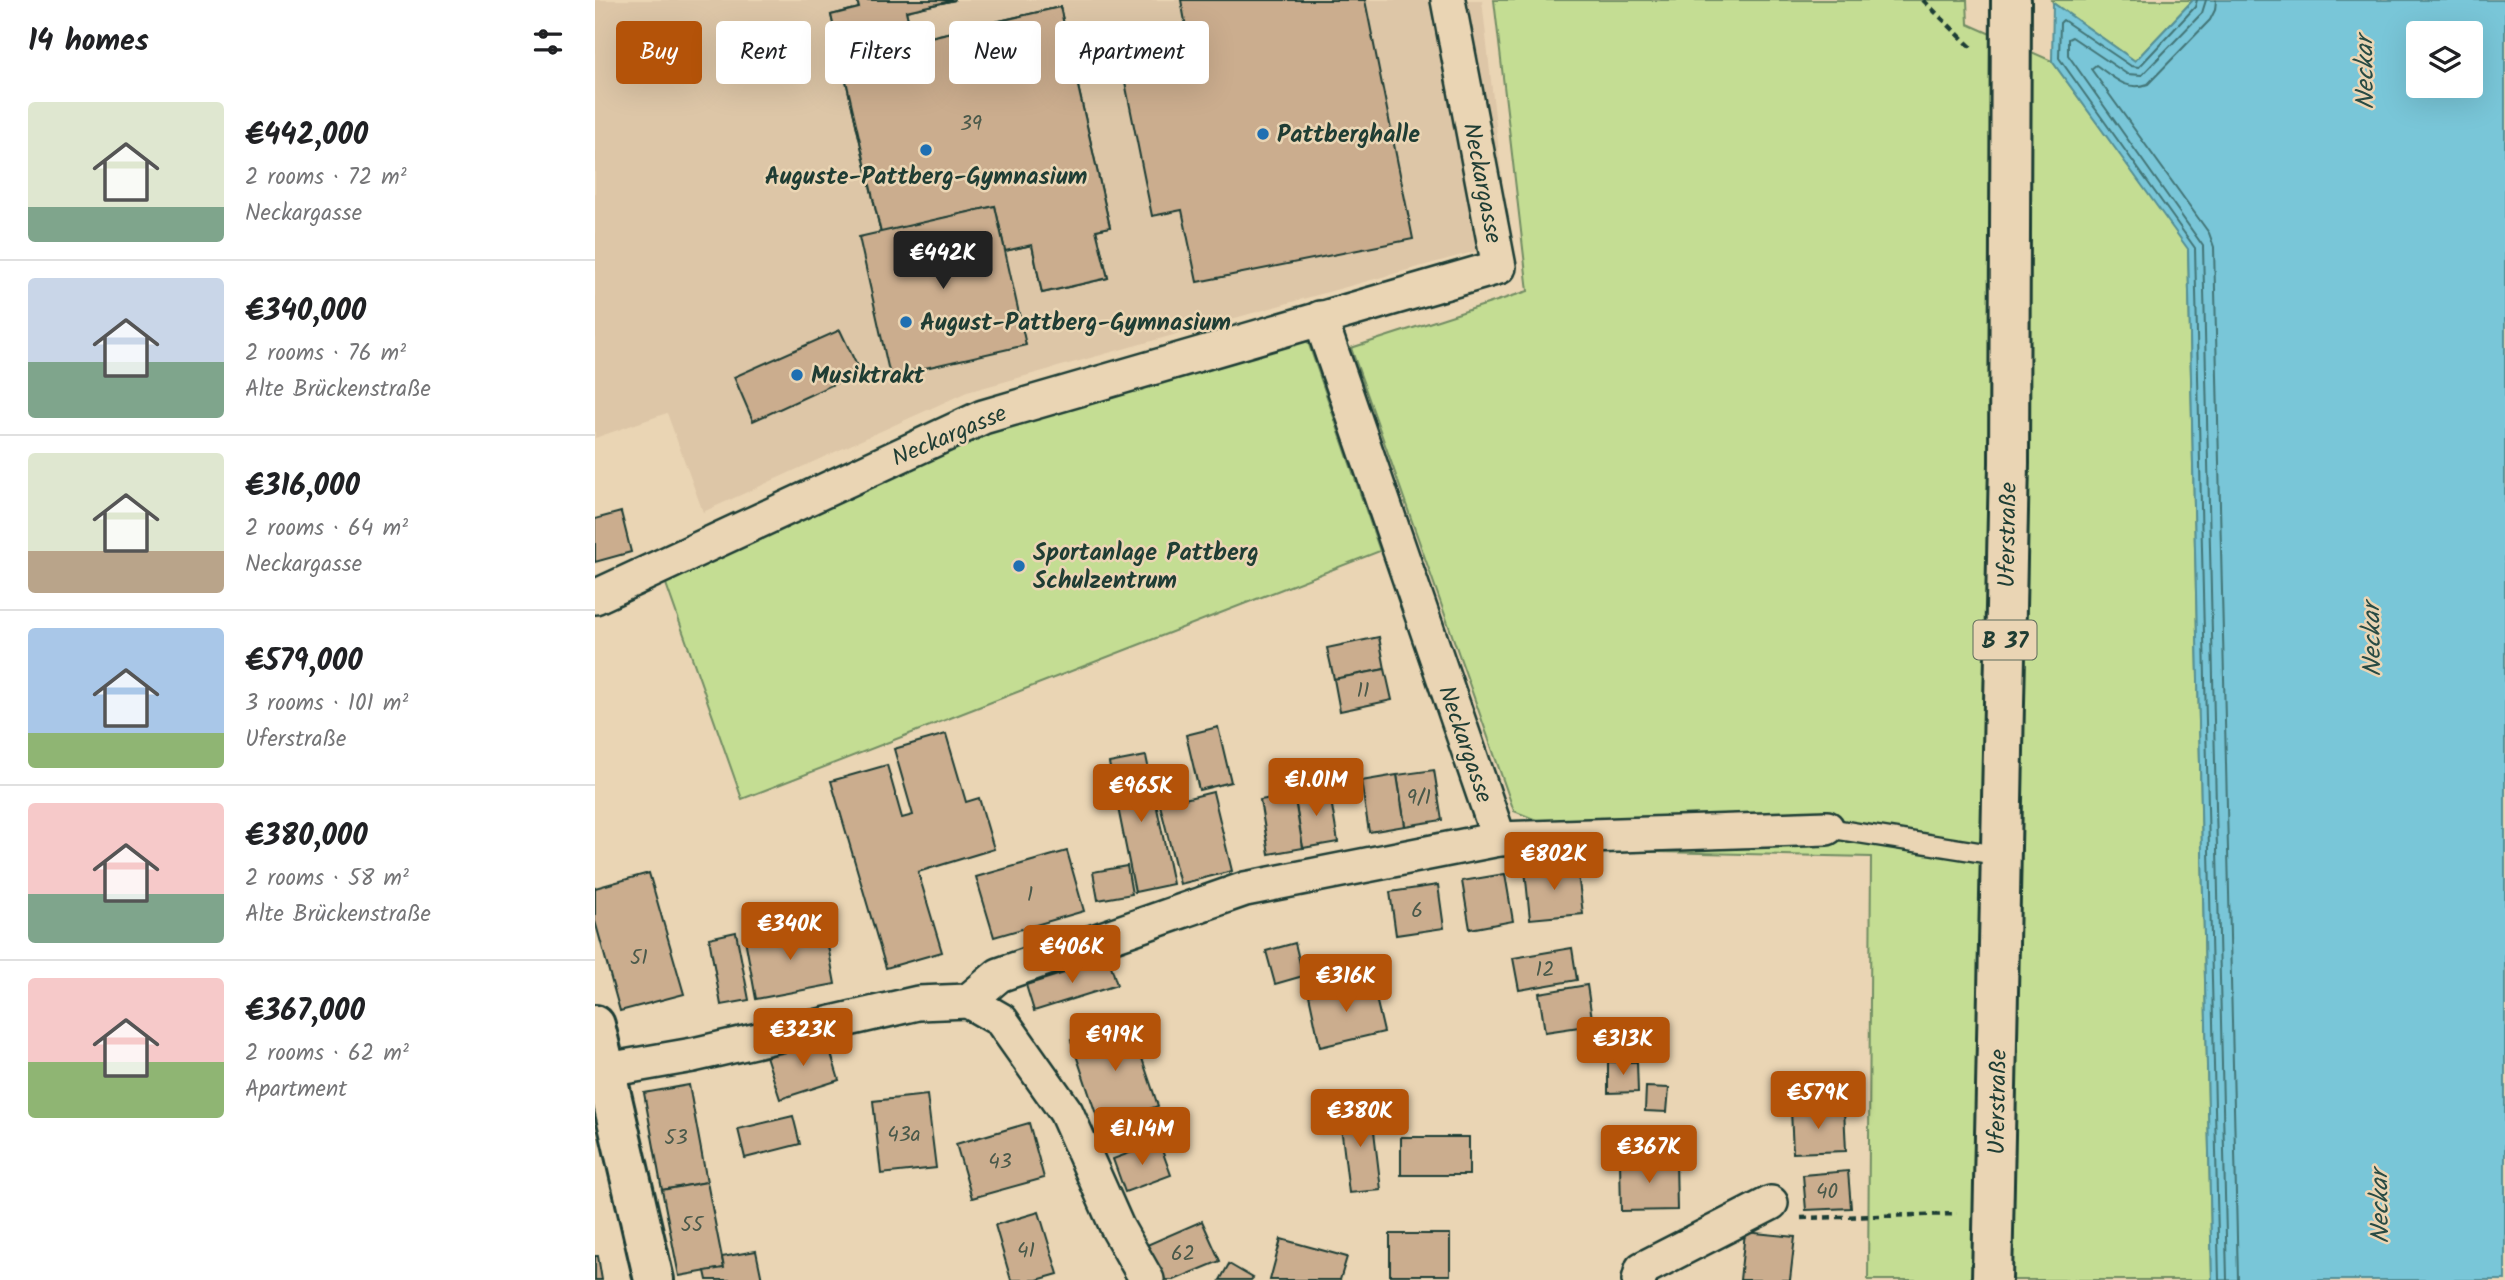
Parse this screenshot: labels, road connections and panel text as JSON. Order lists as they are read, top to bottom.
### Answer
{
  "streets": {
    "main road": ["Uferstraße", "B 37"],
    "street": ["Neckargasse"]
  },
  "water": ["Neckar"],
  "places": [
    "Pattberghalle",
    "Auguste-Pattberg-Gymnasium",
    "August-Pattberg-Gymnasium",
    "Musiktrakt",
    "Sportanlage Pattberg Schulzentrum"
  ],
  "house_numbers": [
    "39",
    "11",
    "9/1",
    "1",
    "6",
    "51",
    "12",
    "43a",
    "53",
    "43",
    "40",
    "55",
    "41",
    "62"
  ],
  "page": {
    "heading": "14 homes",
    "chip": [
      "Buy",
      "Rent",
      "Filters",
      "New",
      "Apartment"
    ],
    "list": [
      {
        "name": "€442,000",
        "note": "2 rooms · 72 m² · Neckargasse"
      },
      {
        "name": "€340,000",
        "note": "2 rooms · 76 m² · Alte Brückenstraße"
      },
      {
        "name": "€316,000",
        "note": "2 rooms · 64 m² · Neckargasse"
      },
      {
        "name": "€579,000",
        "note": "3 rooms · 101 m² · Uferstraße"
      },
      {
        "name": "€380,000",
        "note": "2 rooms · 58 m² · Alte Brückenstraße"
      },
      {
        "name": "€367,000",
        "note": "2 rooms · 62 m² · Apartment"
      }
    ],
    "price": [
      "€442K",
      "€1.01M",
      "€965K",
      "€802K",
      "€340K",
      "€406K",
      "€316K",
      "€323K",
      "€919K",
      "€313K",
      "€579K",
      "€380K",
      "€1.14M",
      "€367K"
    ]
  }
}
